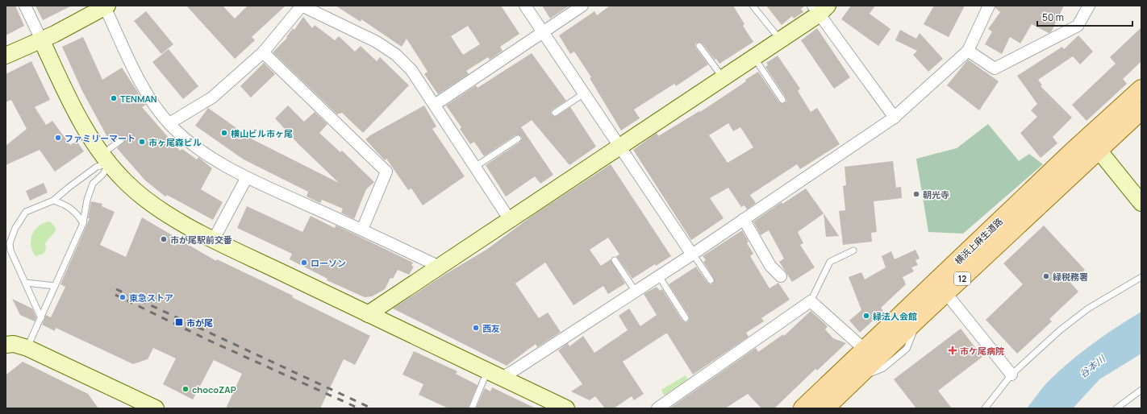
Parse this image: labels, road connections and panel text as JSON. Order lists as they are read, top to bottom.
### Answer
{
  "streets": {
    "main road": ["横浜上麻生道路", "12"]
  },
  "water": ["谷本川"],
  "places": {
    "other": [
      "TENMAN",
      "横山ビル市ヶ尾",
      "ファミリーマート",
      "市ヶ尾森ビル",
      "朝光寺",
      "市が尾駅前交番",
      "ローソン",
      "緑税務署",
      "東急ストア",
      "緑法人会館",
      "西友",
      "chocoZAP"
    ],
    "transit": ["市が尾"],
    "health": ["市ケ尾病院"]
  },
  "scale_bar": "50 m"
}
